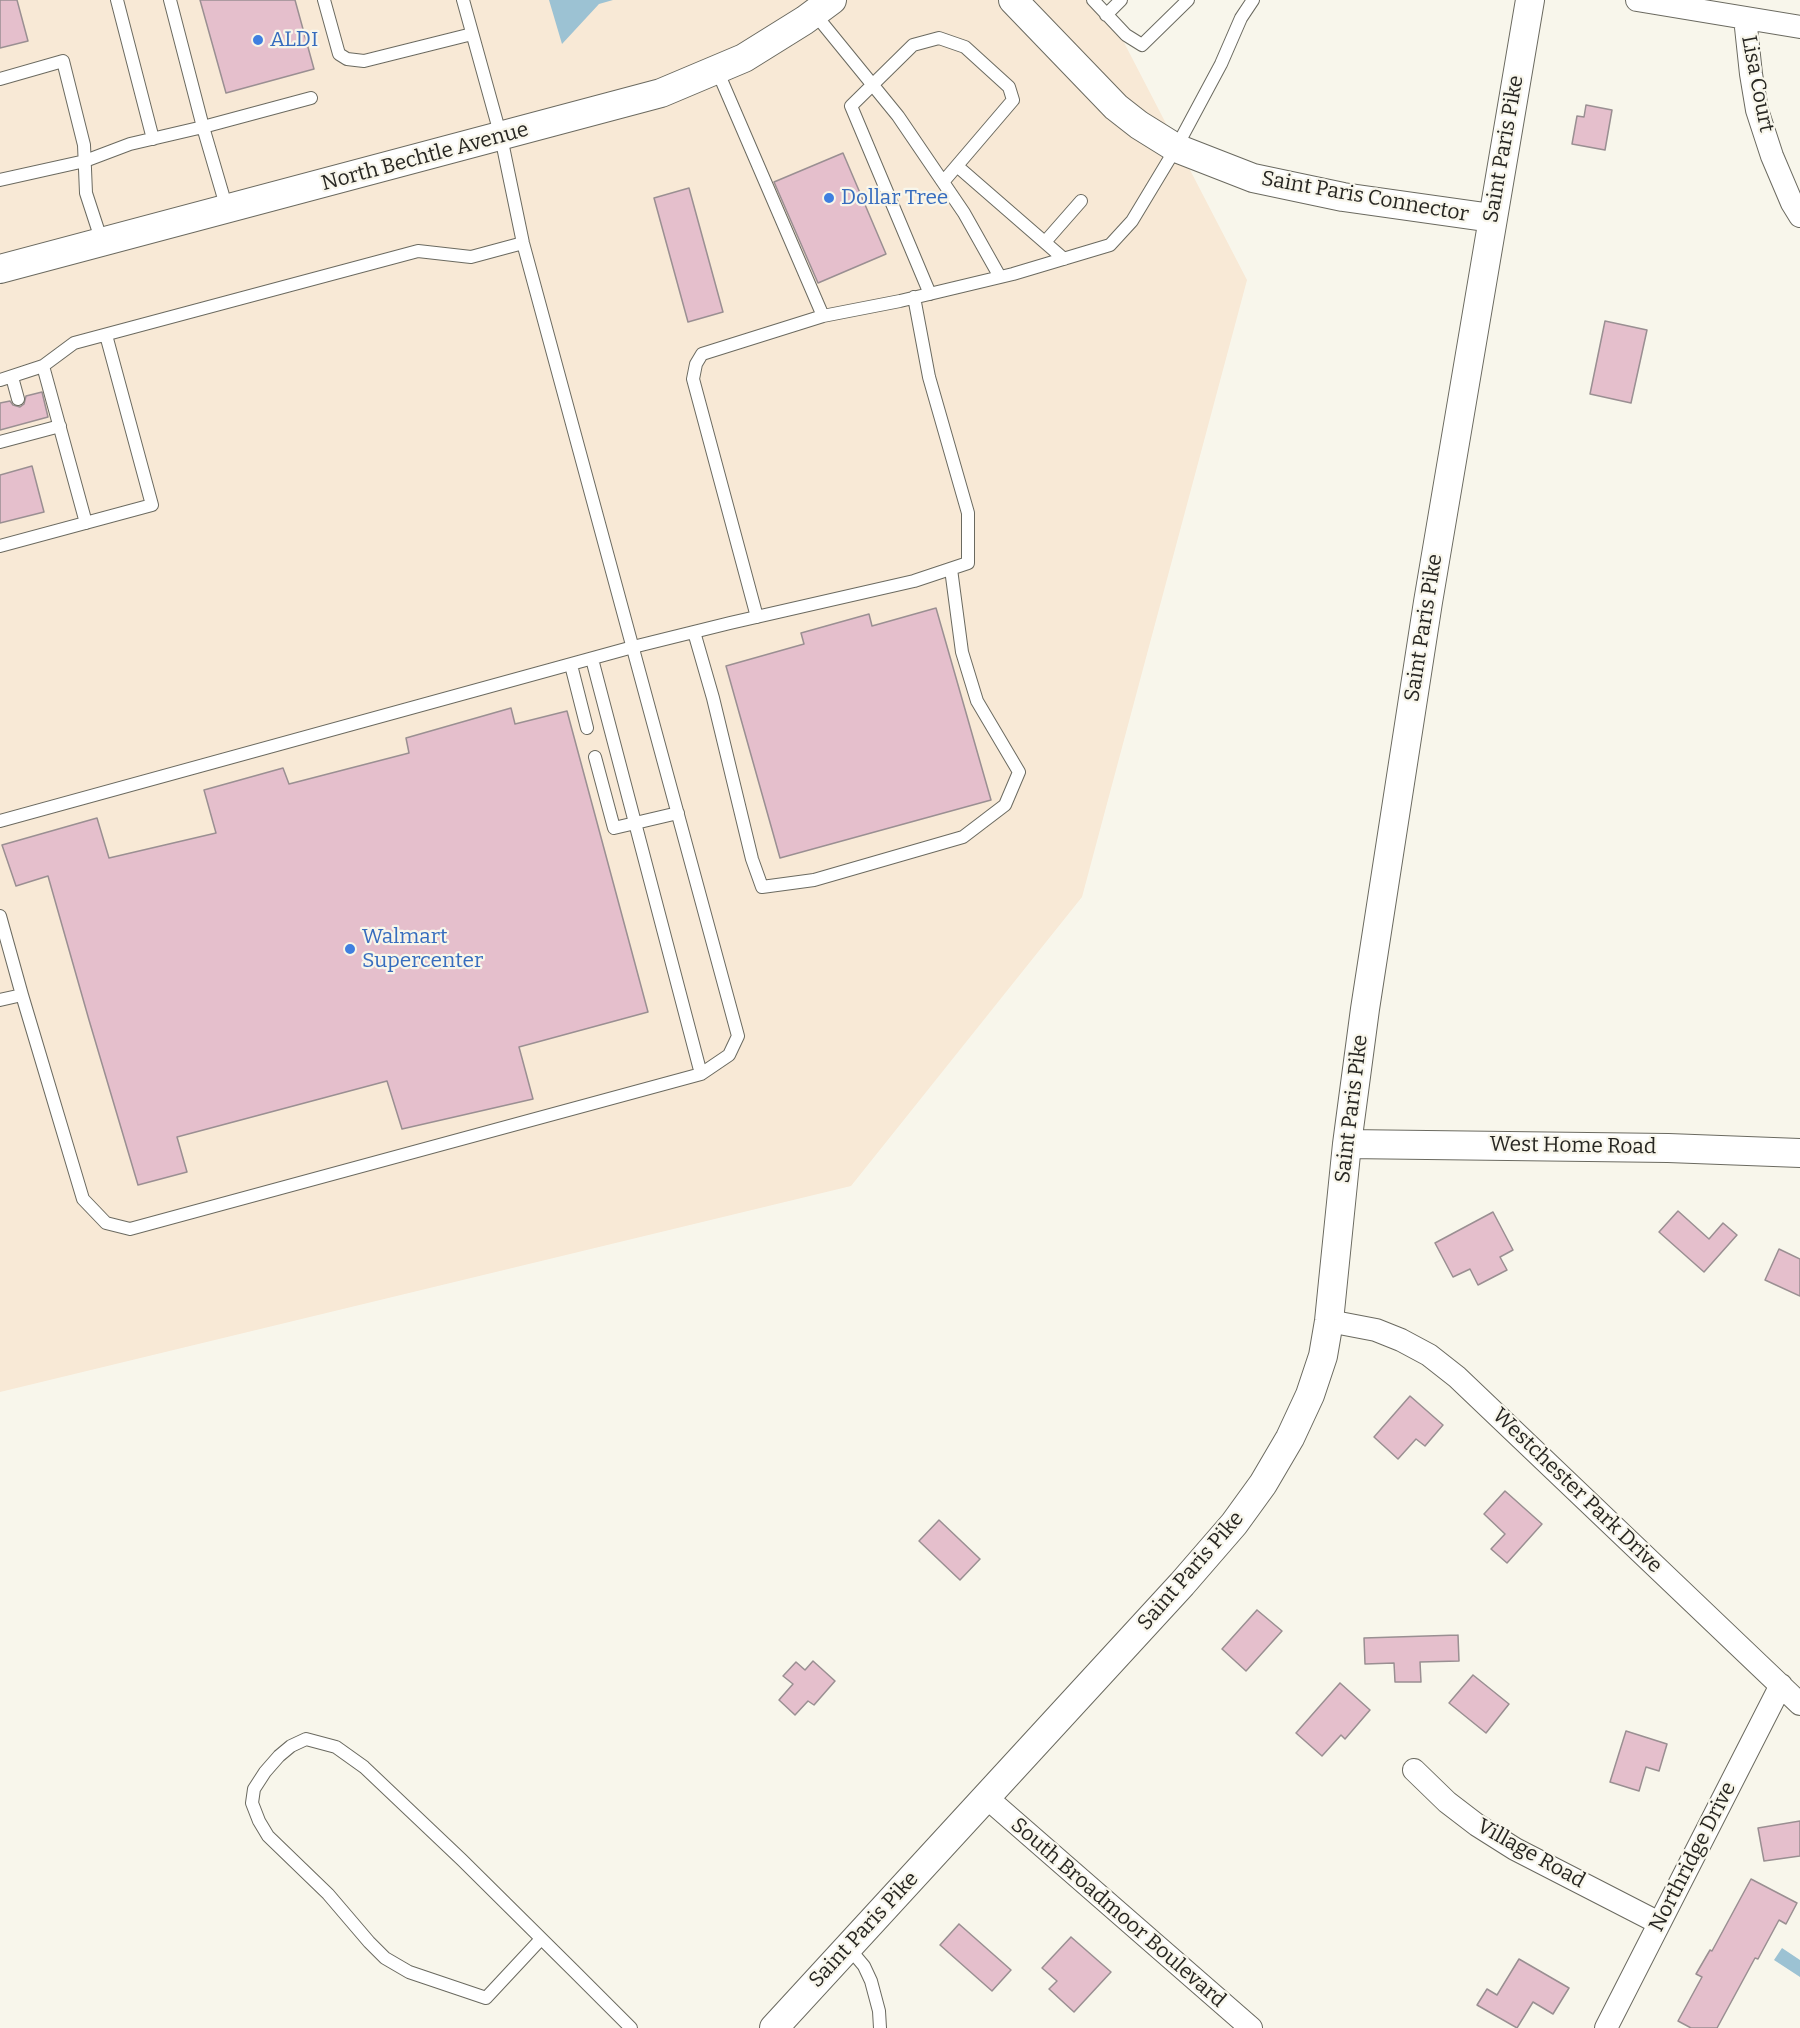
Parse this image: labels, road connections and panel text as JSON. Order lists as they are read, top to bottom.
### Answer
{
  "streets": {
    "street": [
      "Lisa Court",
      "Saint Paris Pike",
      "North Bechtle Avenue",
      "Saint Paris Connector",
      "West Home Road",
      "Westchester Park Drive",
      "Village Road",
      "Northridge Drive",
      "South Broadmoor Boulevard"
    ]
  },
  "crossings": [
    ["Saint Paris Pike", "Saint Paris Connector"],
    ["Saint Paris Pike", "West Home Road"],
    ["Saint Paris Pike", "Westchester Park Drive"],
    ["Saint Paris Pike", "South Broadmoor Boulevard"],
    ["Westchester Park Drive", "Northridge Drive"],
    ["Village Road", "Northridge Drive"]
  ],
  "places": ["ALDI", "Dollar Tree", "Walmart Supercenter"]
}
